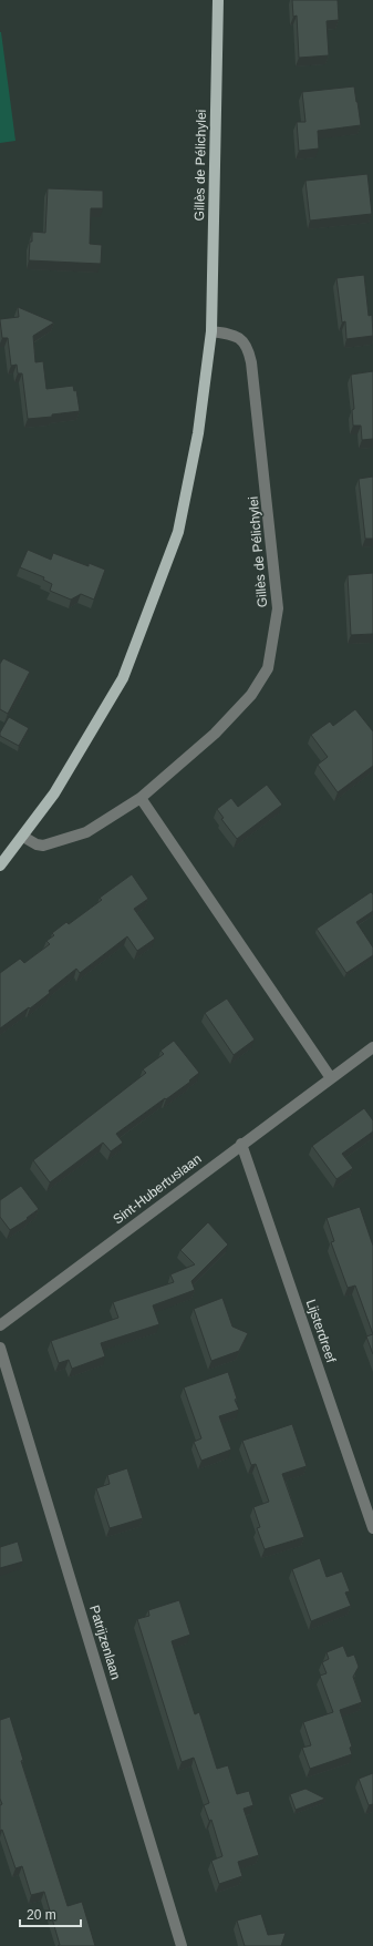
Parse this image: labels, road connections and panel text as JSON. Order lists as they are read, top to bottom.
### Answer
{
  "streets": {
    "main road": ["Gillès de Pélichylei"],
    "street": ["Sint-Hubertuslaan", "Lijsterdreef", "Patrijzenlaan"]
  },
  "crossings": [
    ["Sint-Hubertuslaan", "Lijsterdreef"]
  ],
  "scale_bar": "20 m"
}
